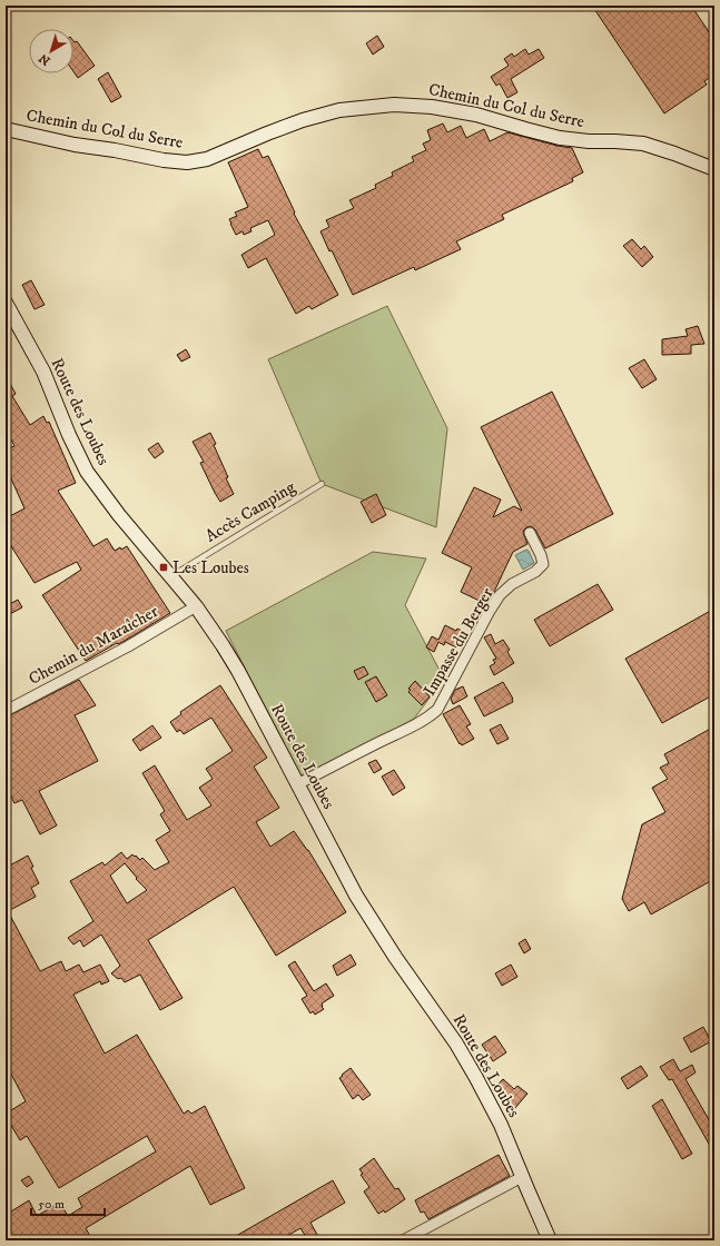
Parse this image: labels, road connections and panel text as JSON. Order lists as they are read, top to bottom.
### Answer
{
  "streets": {
    "main road": ["Chemin du Col du Serre", "Route des Loubes"],
    "street": ["Impasse du Berger", "Chemin du Maraîcher"],
    "lane": ["Accès Camping"]
  },
  "crossings": [
    ["Route des Loubes", "Accès Camping"],
    ["Route des Loubes", "Impasse du Berger"],
    ["Route des Loubes", "Chemin du Maraîcher"]
  ],
  "places": {
    "transit": ["Les Loubes"]
  },
  "scale_bar": "50 m",
  "north": "bottom left"
}
